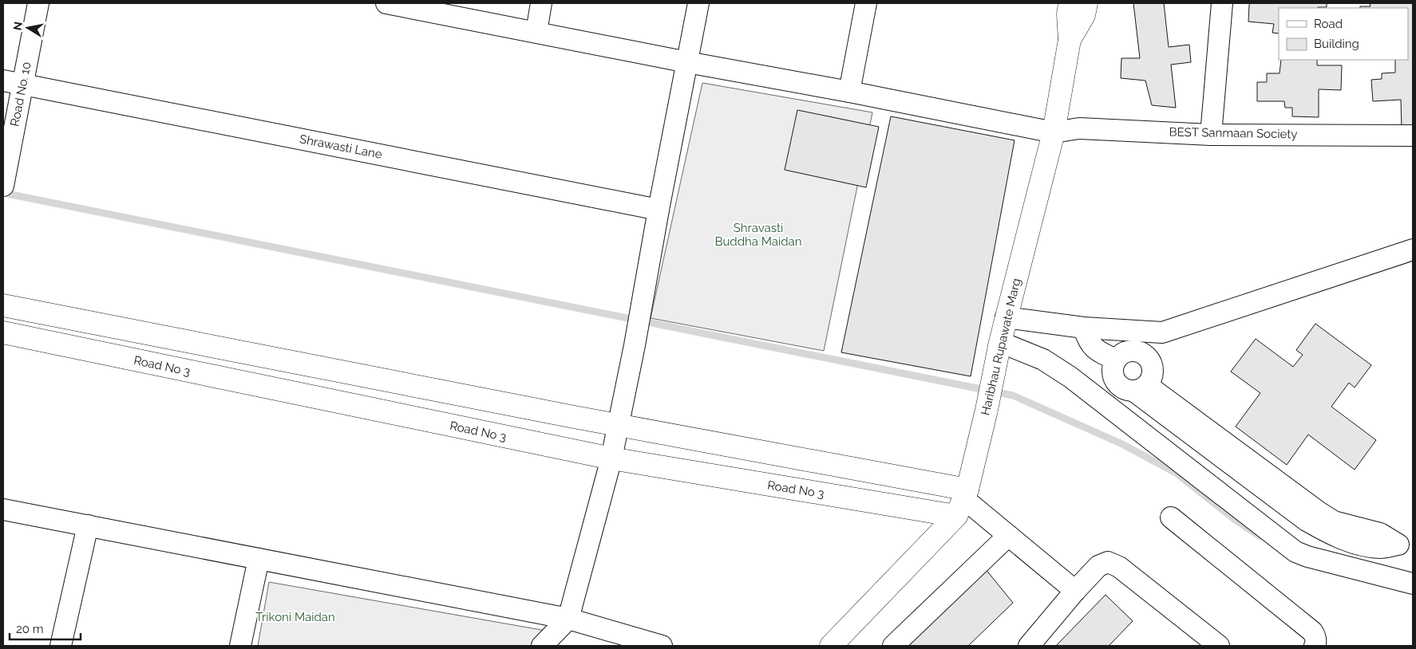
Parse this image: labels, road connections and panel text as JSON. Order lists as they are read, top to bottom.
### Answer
{
  "streets": {
    "street": [
      "Road No. 10",
      "BEST Sanmaan Society",
      "Shrawasti Lane",
      "Haribhau Rupawate Marg",
      "Road No 3"
    ]
  },
  "crossings": [
    ["Road No. 10", "Shrawasti Lane"],
    ["BEST Sanmaan Society", "Haribhau Rupawate Marg"],
    ["Haribhau Rupawate Marg", "Road No 3"]
  ],
  "parks": ["Shravasti Buddha Maidan", "Trikoni Maidan"],
  "legend": ["Road", "Building"],
  "scale_bar": "20 m",
  "north": "left"
}
